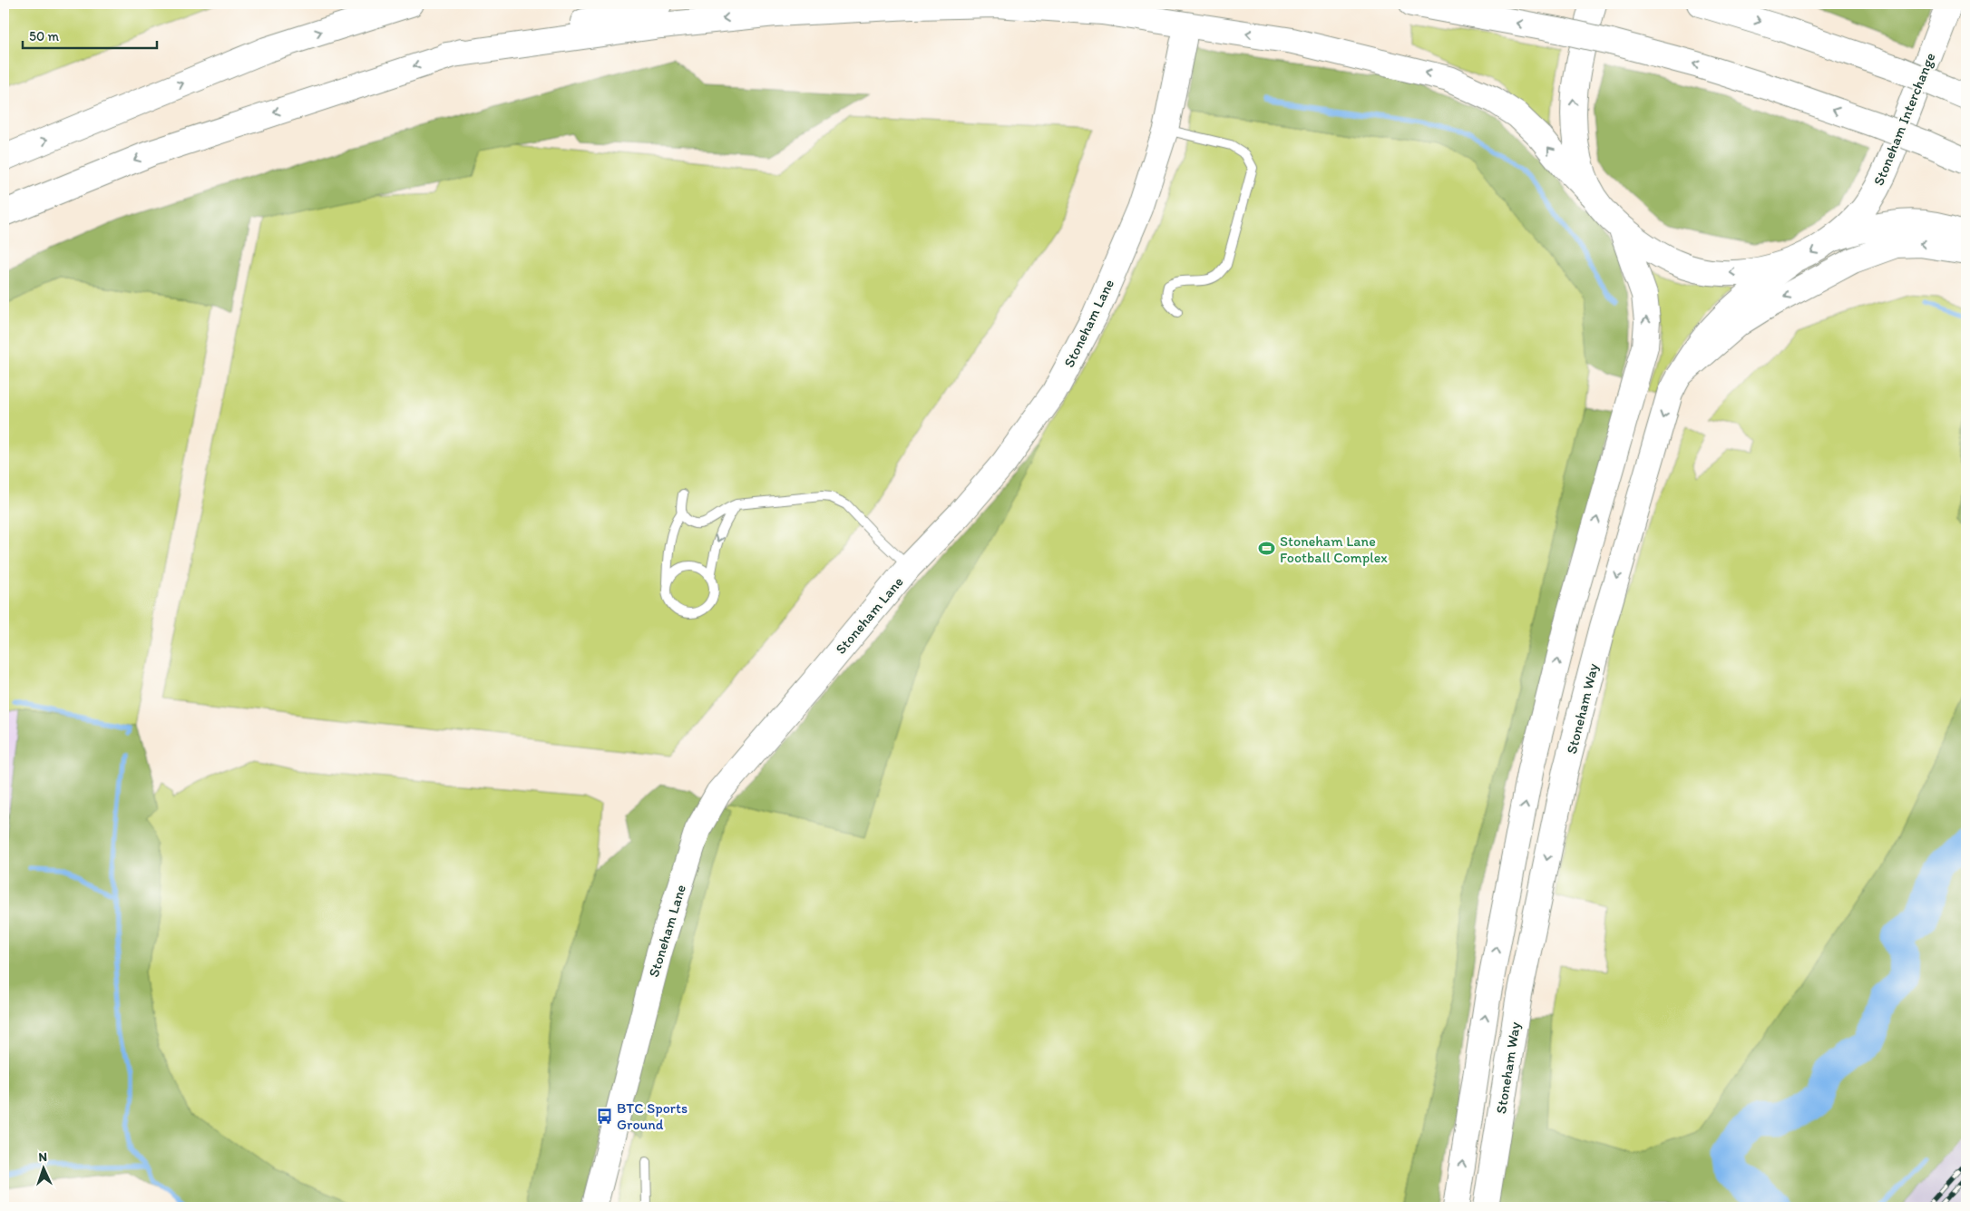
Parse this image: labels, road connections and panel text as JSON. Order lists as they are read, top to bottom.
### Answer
{
  "streets": {
    "main road": ["Stoneham Interchange", "Stoneham Lane", "Stoneham Way"]
  },
  "crossings": [
    ["Stoneham Interchange", "Stoneham Way"]
  ],
  "places": {
    "sports": ["Stoneham Lane Football Complex"],
    "bus stop": ["BTC Sports Ground"]
  },
  "scale_bar": "50 m",
  "north": "top"
}
